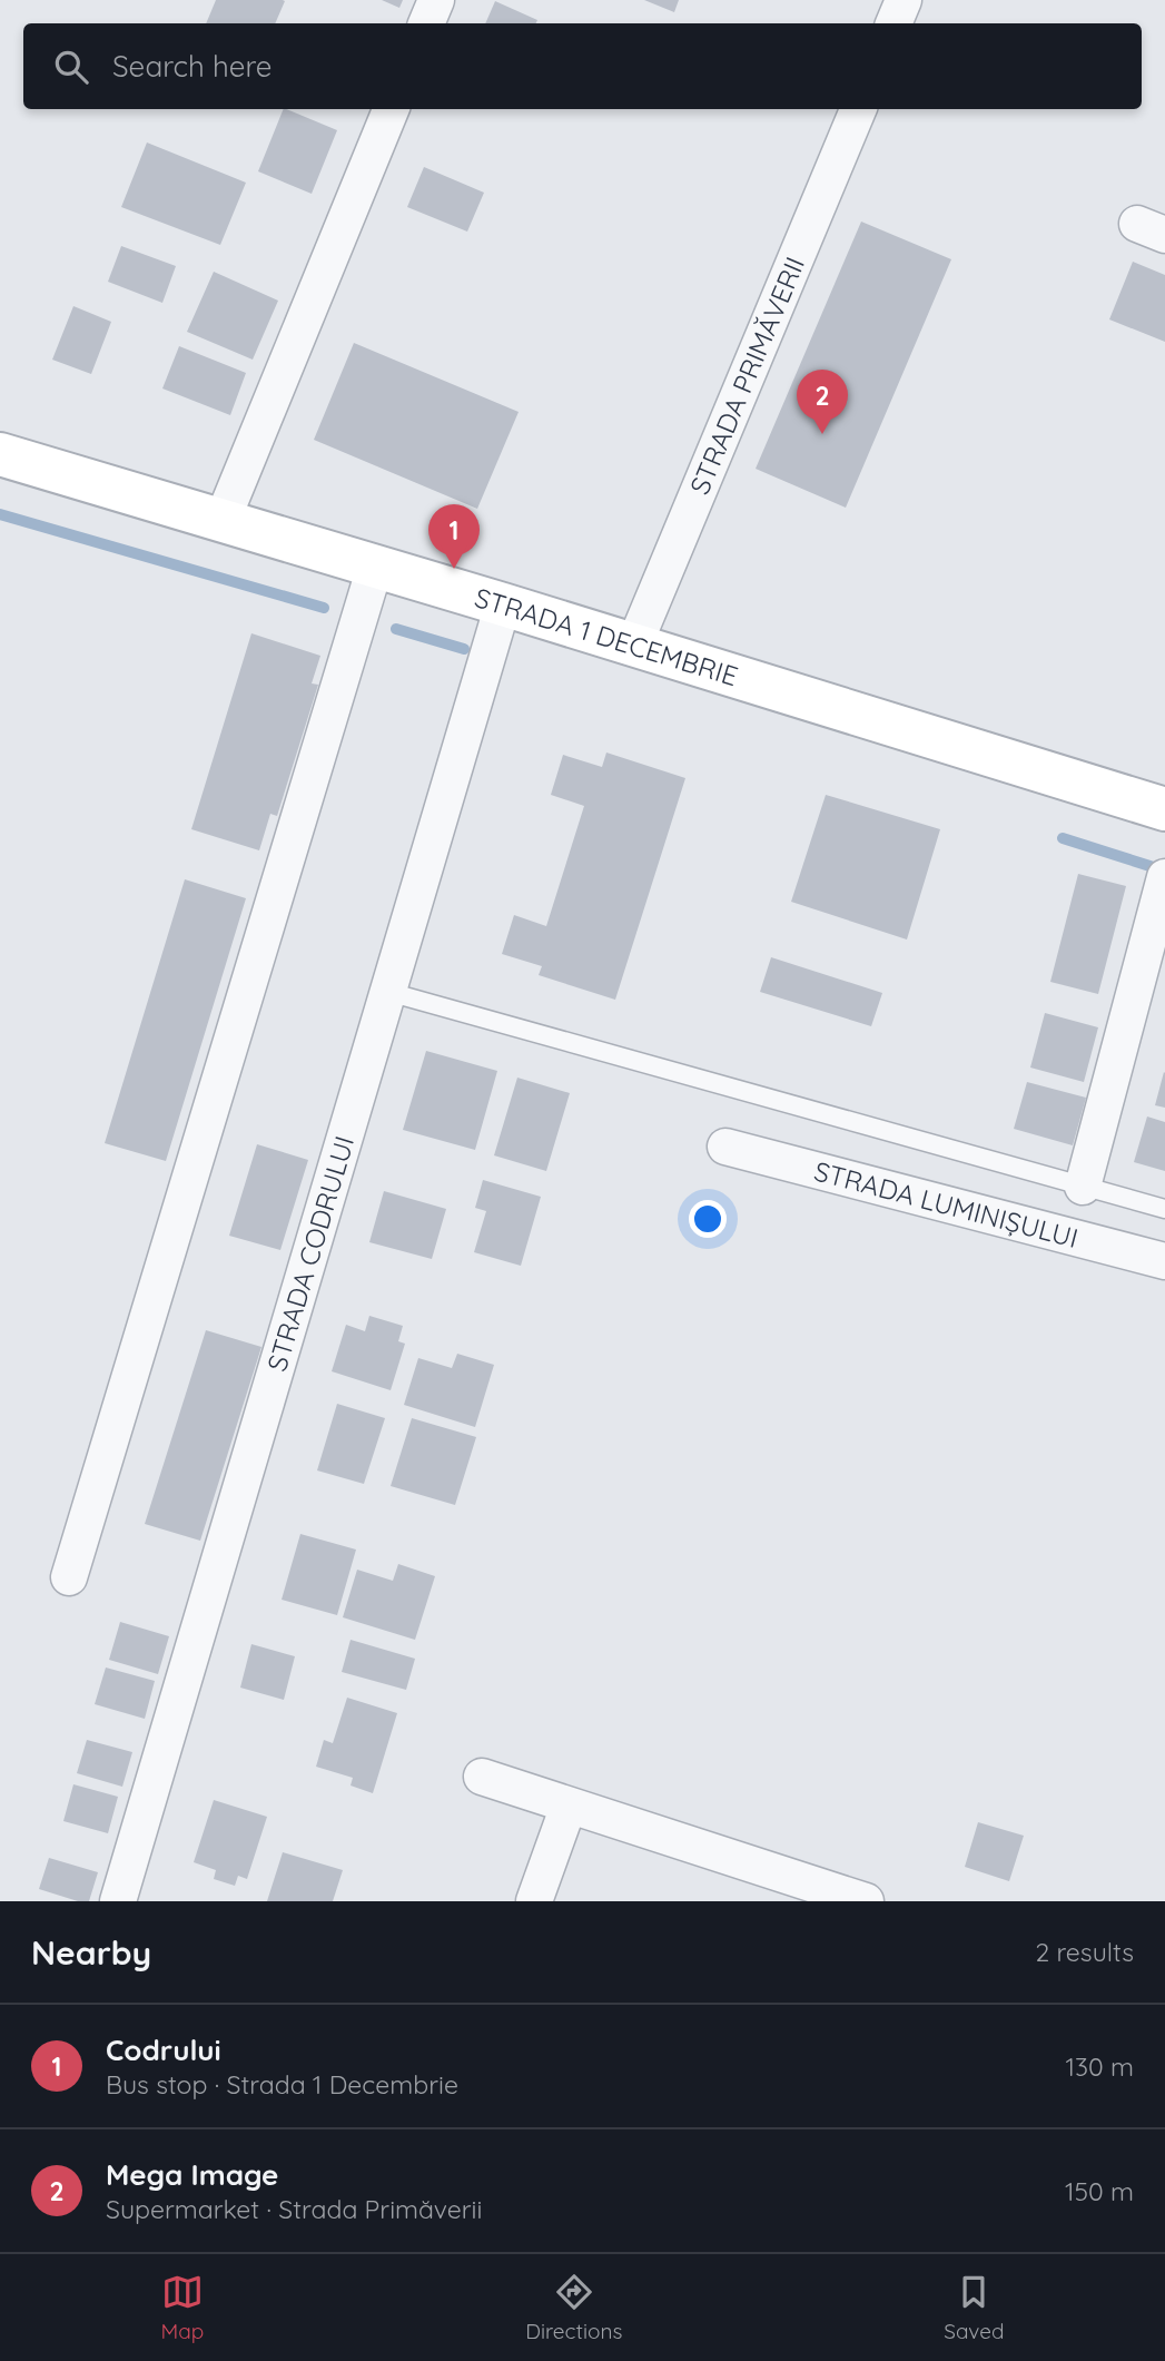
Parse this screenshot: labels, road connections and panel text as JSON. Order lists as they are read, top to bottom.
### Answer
{
  "streets": {
    "main road": ["STRADA 1 DECEMBRIE"],
    "street": ["STRADA PRIMĂVERII", "STRADA LUMINIȘULUI", "STRADA CODRULUI"]
  },
  "crossings": [
    ["STRADA PRIMĂVERII", "STRADA 1 DECEMBRIE"],
    ["STRADA 1 DECEMBRIE", "STRADA CODRULUI"]
  ],
  "page": {
    "search": "Search here",
    "pins": ["2", "1"],
    "heading": ["Nearby", "2 results"],
    "list": [
      {
        "mark": "1",
        "name": "Codrului",
        "note": "Bus stop · Strada 1 Decembrie",
        "value": "130 m"
      },
      {
        "mark": "2",
        "name": "Mega Image",
        "note": "Supermarket · Strada Primăverii",
        "value": "150 m"
      }
    ],
    "nav": ["Map", "Directions", "Saved"]
  }
}
